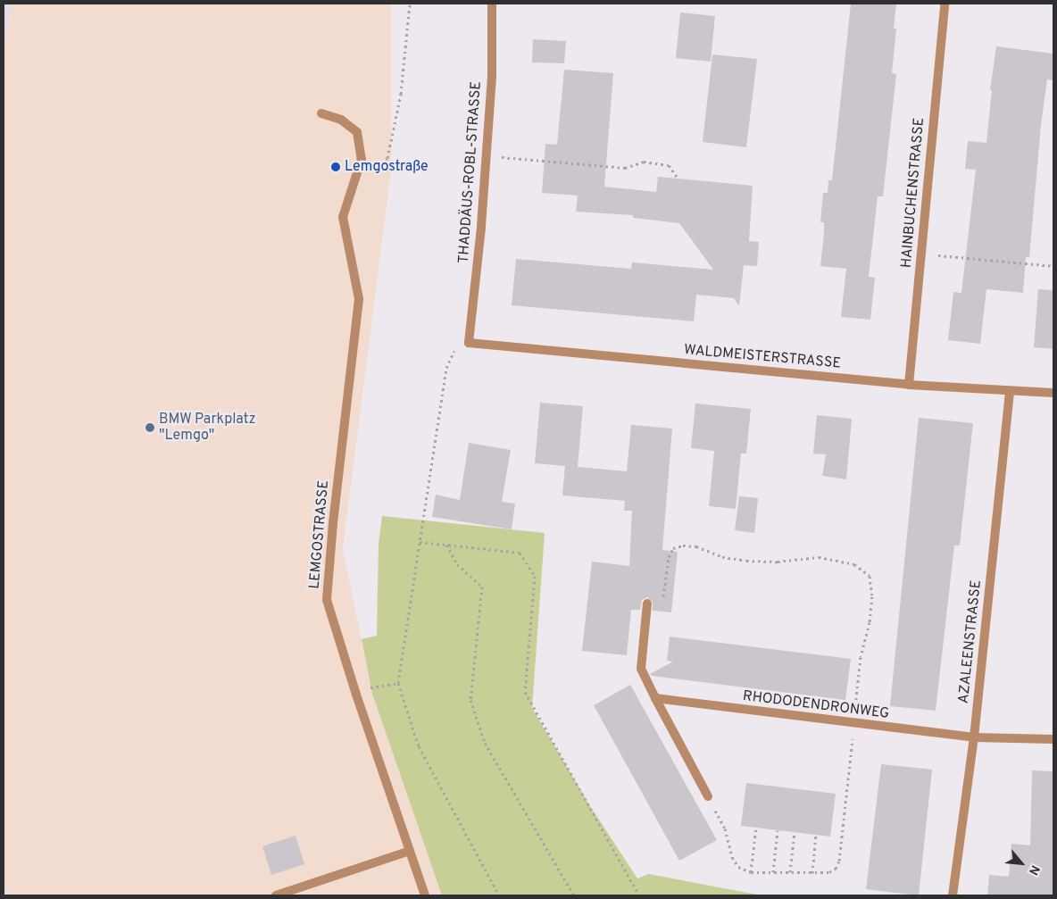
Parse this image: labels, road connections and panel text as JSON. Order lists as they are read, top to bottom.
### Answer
{
  "streets": {
    "street": [
      "THADDÄUS-ROBL-STRASSE",
      "HAINBUCHENSTRASSE",
      "WALDMEISTERSTRASSE",
      "LEMGOSTRASSE",
      "AZALEENSTRASSE",
      "RHODODENDRONWEG"
    ]
  },
  "crossings": [
    ["THADDÄUS-ROBL-STRASSE", "WALDMEISTERSTRASSE"],
    ["HAINBUCHENSTRASSE", "WALDMEISTERSTRASSE"],
    ["WALDMEISTERSTRASSE", "AZALEENSTRASSE"],
    ["AZALEENSTRASSE", "RHODODENDRONWEG"]
  ],
  "places": ["Lemgostraße", "BMW Parkplatz \"Lemgo\""],
  "north": "bottom right"
}
